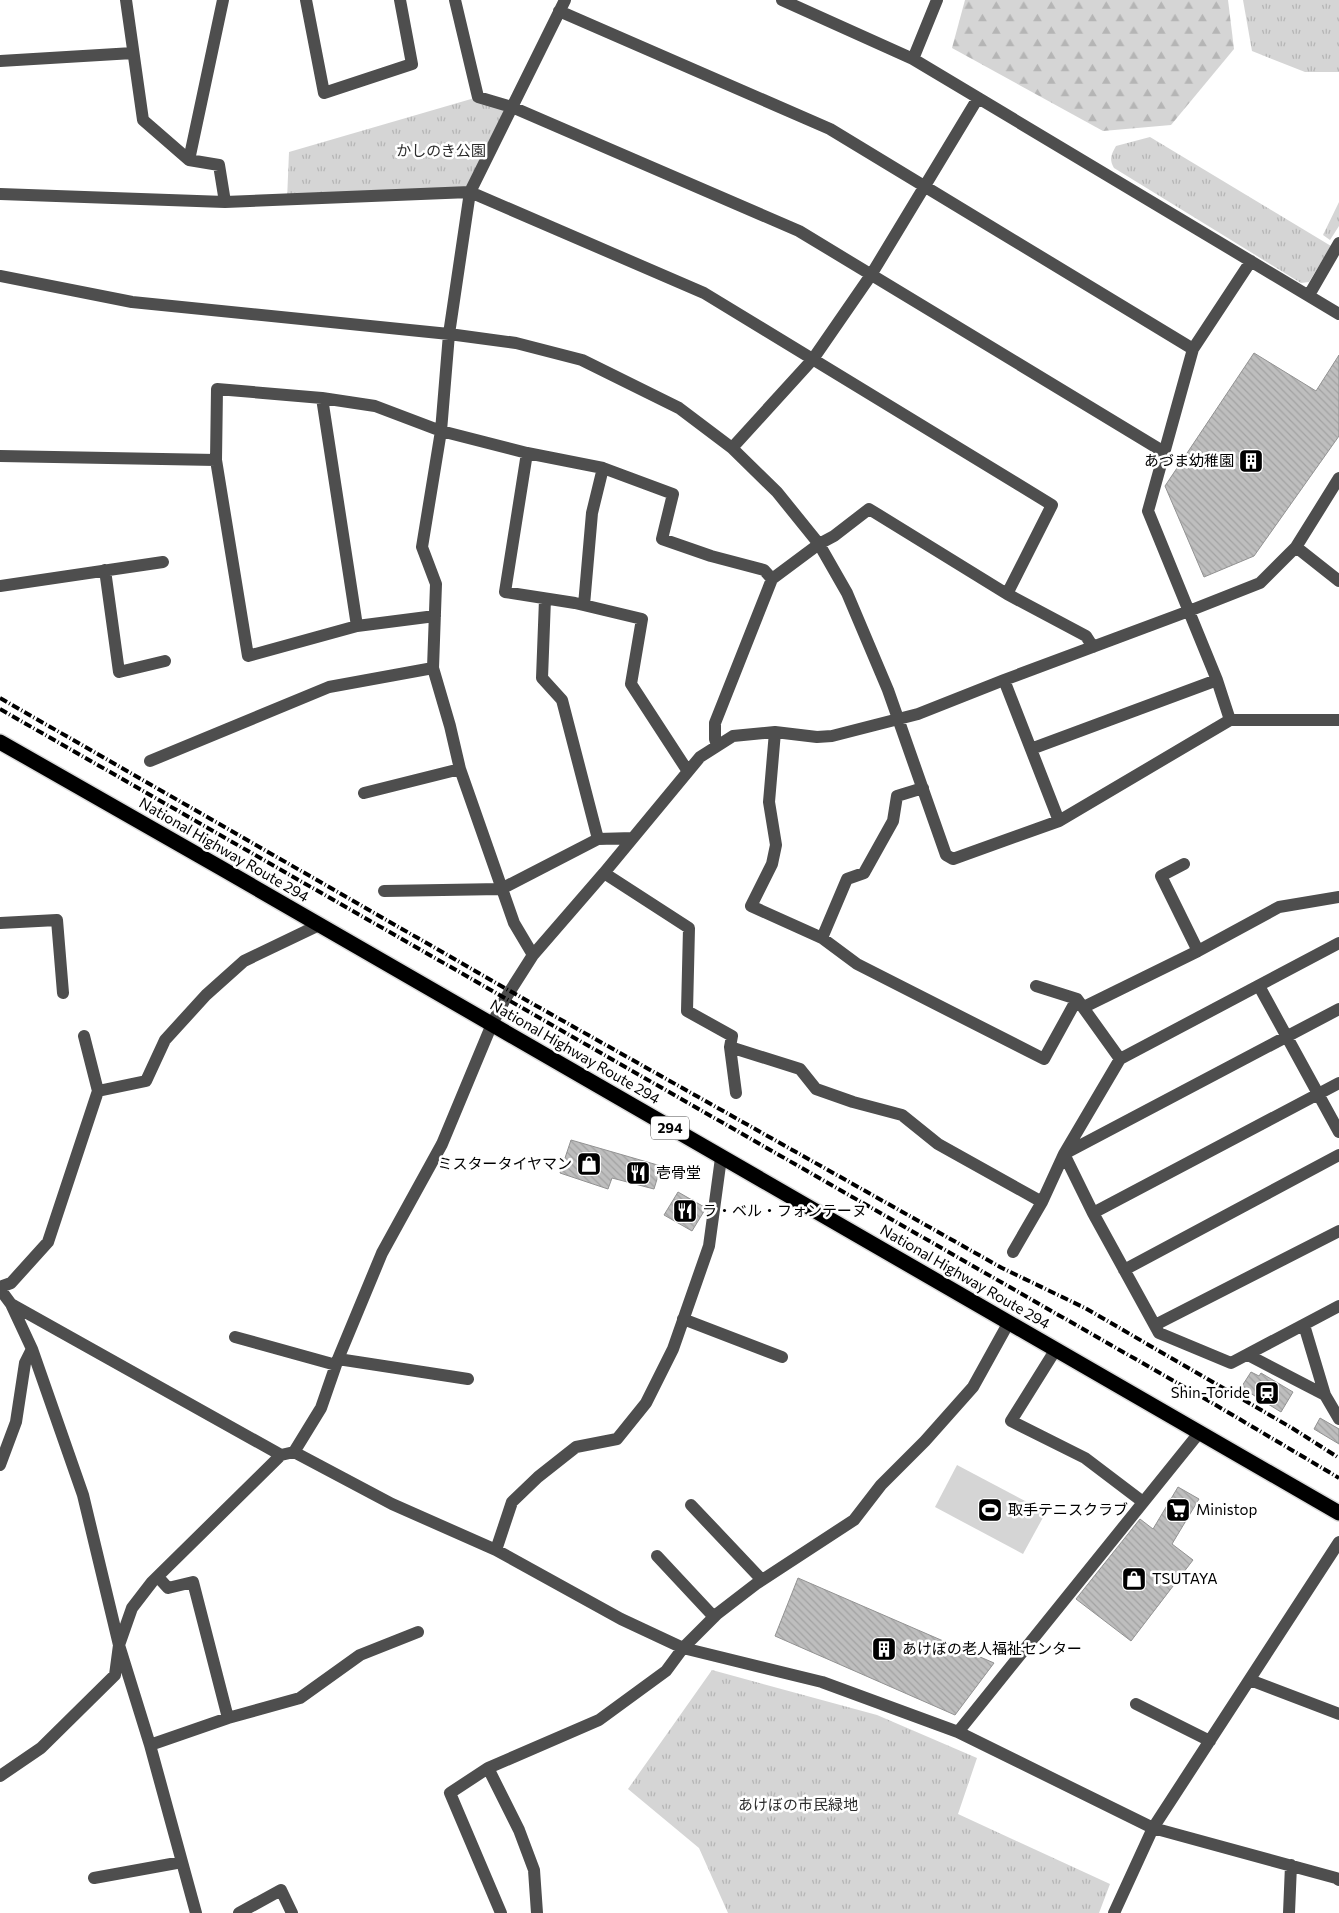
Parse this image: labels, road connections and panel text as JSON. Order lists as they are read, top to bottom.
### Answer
{
  "streets": {
    "highway": ["National Highway Route 294", "294"]
  },
  "parks": ["かしのき公園", "あけぼの市民緑地"],
  "places": {
    "building": ["あづま幼稚園", "あけぼの老人福祉センター"],
    "shop": ["ミスタータイヤマン", "TSUTAYA"],
    "restaurant": ["壱骨堂", "ラ・ベル・フォンテーヌ"],
    "station": ["Shin-Toride"],
    "sports": ["取手テニスクラブ"],
    "supermarket": ["Ministop"]
  }
}
